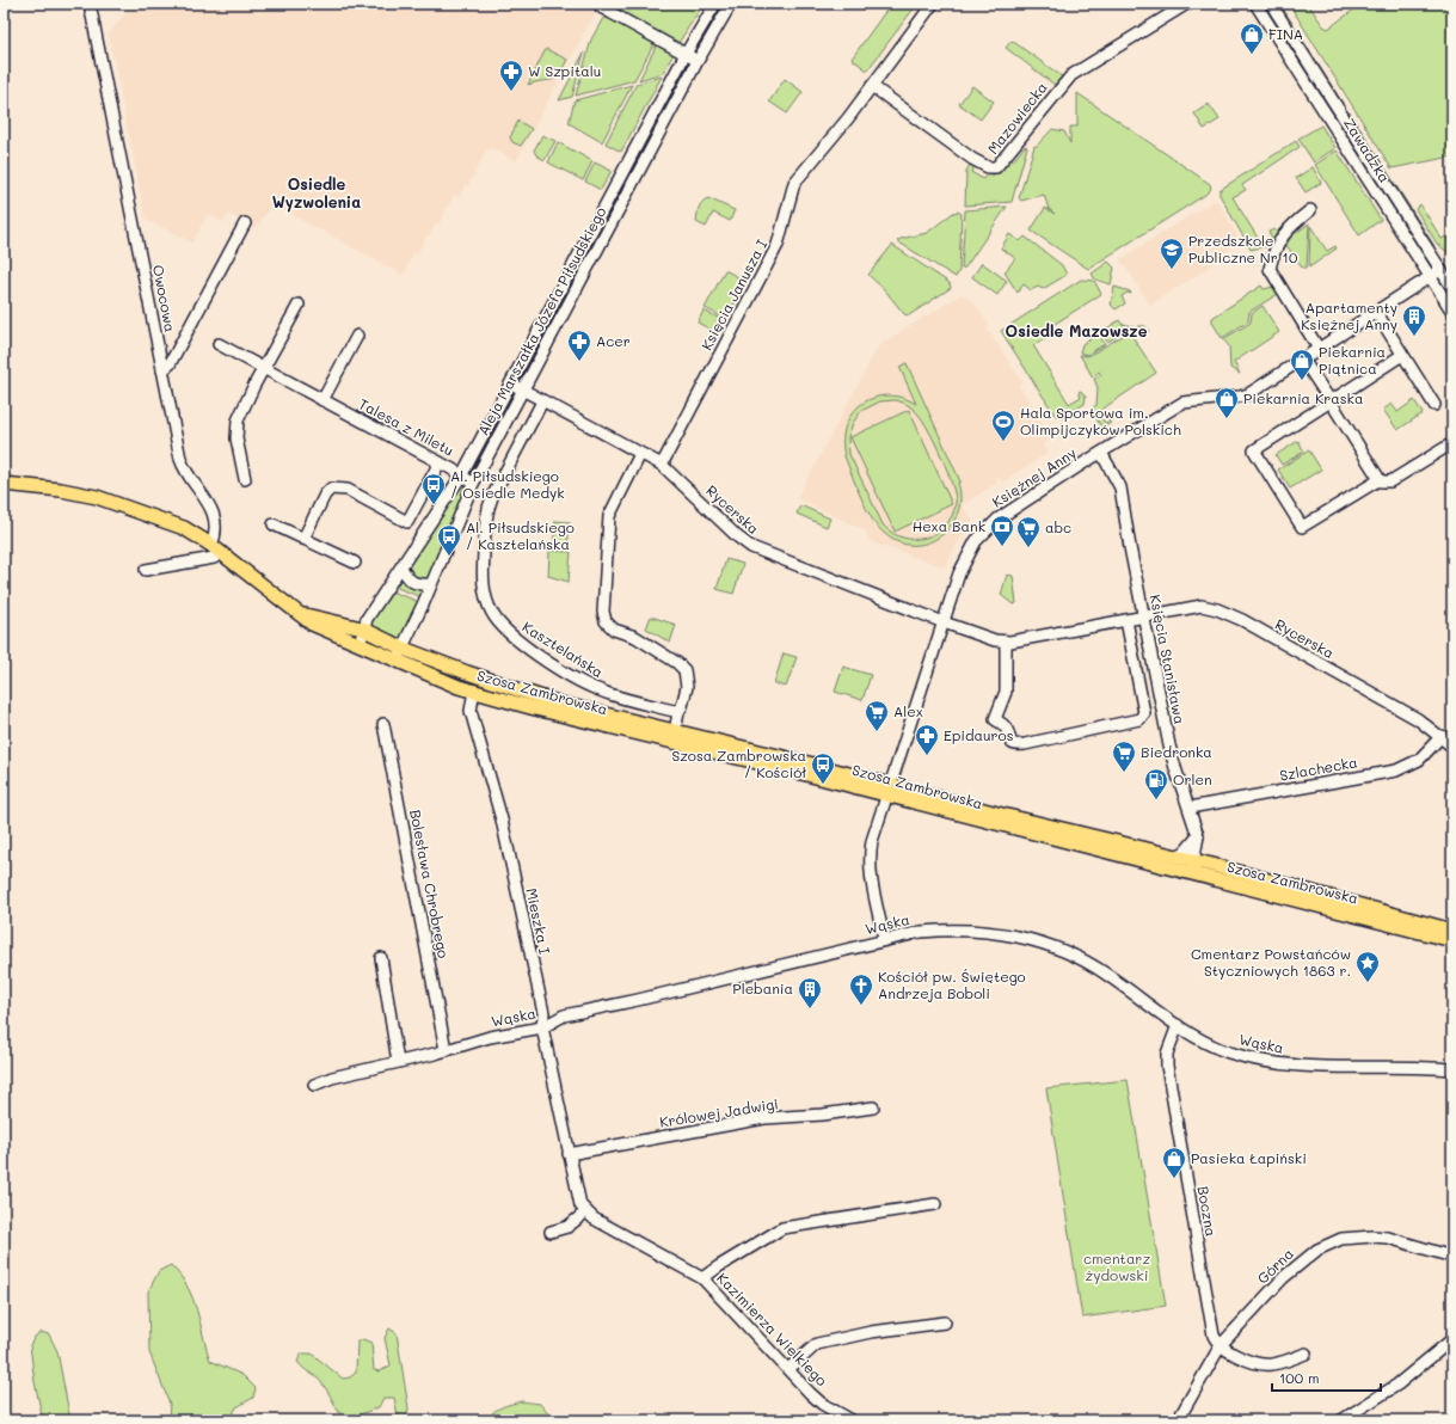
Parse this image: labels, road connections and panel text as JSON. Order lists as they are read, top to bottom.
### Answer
{
  "streets": {
    "main road": ["Szosa Zambrowska"],
    "street": [
      "Mazowiecka",
      "Zawadzka",
      "Księcia Janusza I",
      "Owocowa",
      "Aleja Marszałka Józefa Piłsudskiego",
      "Talesa z Miletu",
      "Księżnej Anny",
      "Rycerska",
      "Kasztelańska",
      "Księcia Stanisława",
      "Szlachecka",
      "Bolesława Chrobrego",
      "Mieszka I",
      "Wąska",
      "Królowej Jadwigi",
      "Boczna",
      "Górna",
      "Kazimierza Wielkiego"
    ]
  },
  "crossings": [
    ["Mazowiecka", "Księcia Janusza I"],
    ["Zawadzka", "Księżnej Anny"],
    ["Księcia Janusza I", "Rycerska"],
    ["Owocowa", "Szosa Zambrowska"],
    ["Aleja Marszałka Józefa Piłsudskiego", "Talesa z Miletu"],
    ["Aleja Marszałka Józefa Piłsudskiego", "Rycerska"],
    ["Aleja Marszałka Józefa Piłsudskiego", "Szosa Zambrowska"],
    ["Księżnej Anny", "Rycerska"],
    ["Księżnej Anny", "Księcia Stanisława"],
    ["Księżnej Anny", "Szosa Zambrowska"],
    ["Księżnej Anny", "Wąska"],
    ["Rycerska", "Kasztelańska"],
    ["Rycerska", "Księcia Stanisława"],
    ["Rycerska", "Szlachecka"],
    ["Księcia Stanisława", "Szosa Zambrowska"],
    ["Księcia Stanisława", "Szlachecka"],
    ["Szosa Zambrowska", "Mieszka I"],
    ["Bolesława Chrobrego", "Wąska"],
    ["Mieszka I", "Wąska"],
    ["Wąska", "Boczna"],
    ["Boczna", "Górna"]
  ],
  "districts": ["Osiedle Wyzwolenia", "Osiedle Mazowsze"],
  "parks": ["cmentarz żydowski"],
  "places": {
    "shop": [
      "FINA",
      "Piekarnia Piątnica",
      "Piekarnia Kraska",
      "Pasieka Łapiński"
    ],
    "pharmacy": ["W Szpitalu", "Acer", "Epidauros"],
    "school or university": ["Przedszkole Publiczne Nr 10"],
    "building": ["Apartamenty Księżnej Anny", "Plebania"],
    "sports": ["Hala Sportowa im. Olimpijczyków Polskich"],
    "bus stop": ["Al. Piłsudskiego / Osiedle Medyk", "Al. Piłsudskiego / Kasztelańska", "Szosa Zambrowska / Kościół"],
    "bank": ["Hexa Bank"],
    "supermarket": ["abc", "Alex", "Biedronka"],
    "fuel station": ["Orlen"],
    "place": ["Cmentarz Powstańców Styczniowych 1863 r."],
    "church": ["Kościół pw. Świętego Andrzeja Boboli"]
  },
  "scale_bar": "100 m"
}
